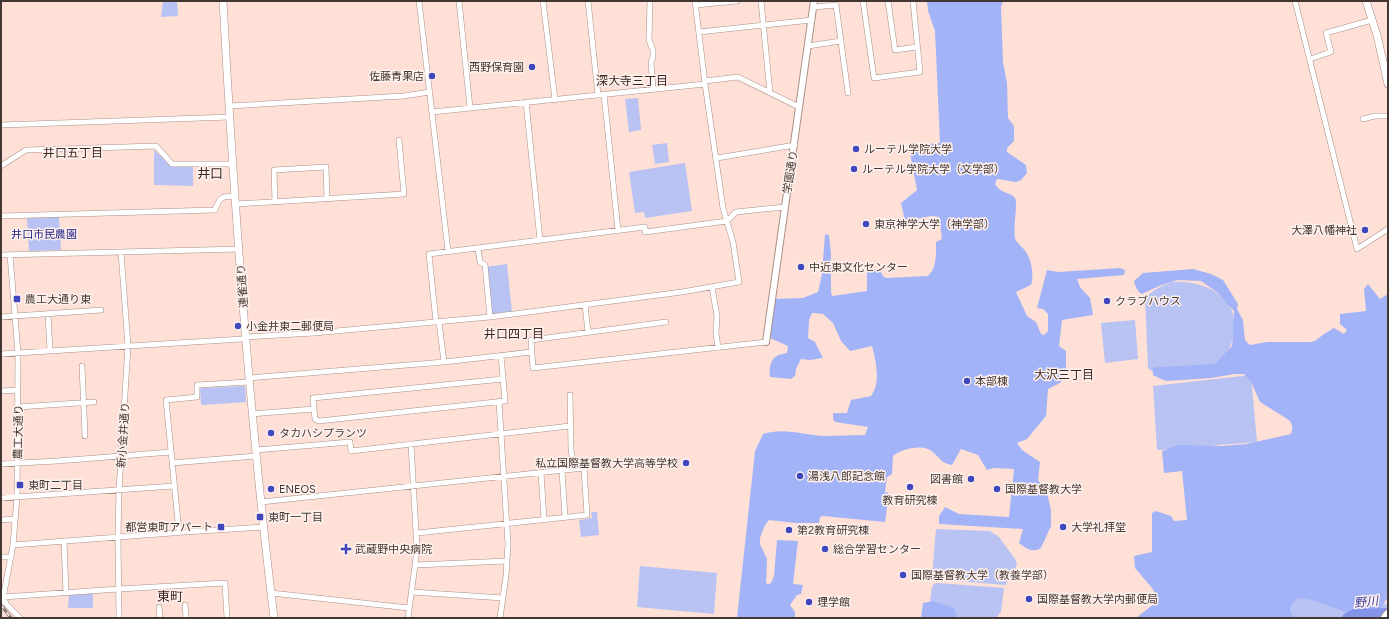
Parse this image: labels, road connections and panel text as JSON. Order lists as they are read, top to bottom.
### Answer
{
  "streets": {
    "main road": ["連雀通り"],
    "street": ["学園通り", "農工大通り", "新小金井通り"]
  },
  "districts": [
    "深大寺三丁目",
    "井口五丁目",
    "井口",
    "井口四丁目",
    "大沢三丁目",
    "東町"
  ],
  "water": ["野川"],
  "parks": ["井口市民農園"],
  "places": {
    "other": [
      "西野保育園",
      "佐藤青果店",
      "ルーテル学院大学",
      "ルーテル学院大学（文学部）",
      "東京神学大学（神学部）",
      "大澤八幡神社",
      "中近東文化センター",
      "クラブハウス",
      "小金井東二郵便局",
      "本部棟",
      "タカハシプランツ",
      "私立国際基督教大学高等学校",
      "湯浅八郎記念館",
      "図書館",
      "教育研究棟",
      "ENEOS",
      "国際基督教大学",
      "大学礼拝堂",
      "第2教育研究棟",
      "総合学習センター",
      "国際基督教大学（教養学部）",
      "国際基督教大学内郵便局",
      "理学館"
    ],
    "transit": [
      "農工大通り東",
      "東町二丁目",
      "東町一丁目",
      "都営東町アパート"
    ],
    "health": ["武蔵野中央病院"]
  }
}
